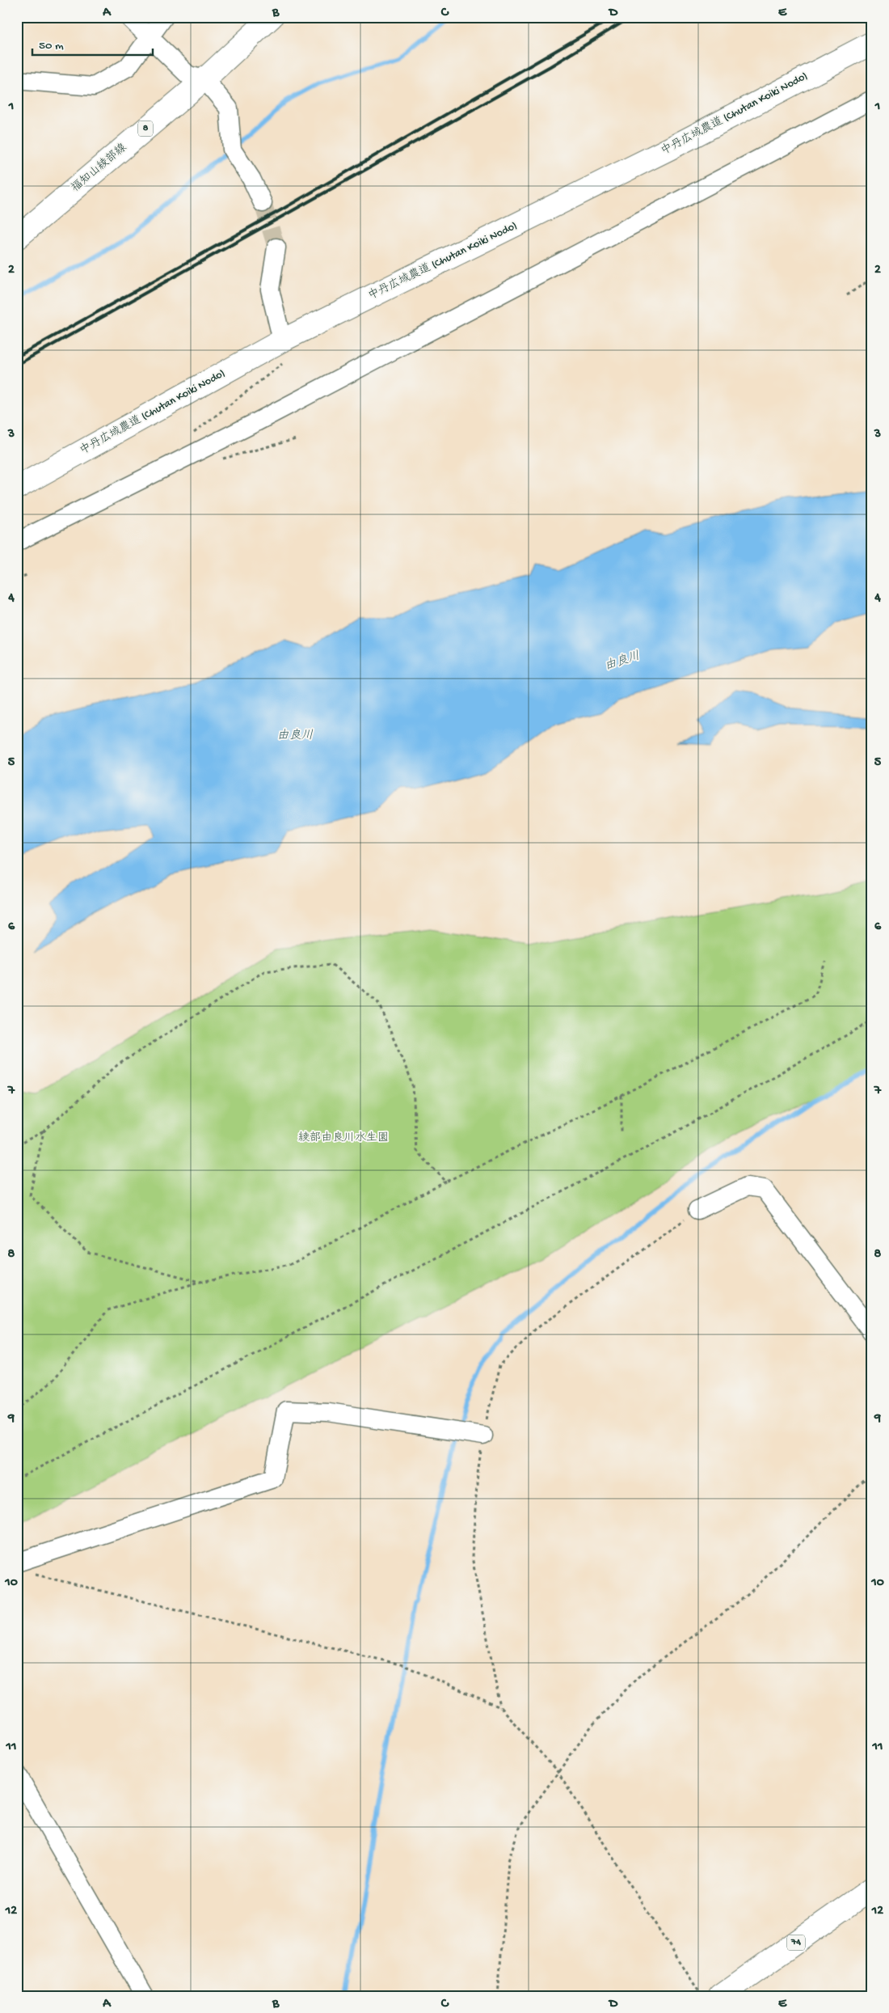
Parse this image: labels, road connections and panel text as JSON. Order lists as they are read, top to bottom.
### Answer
{
  "streets": {
    "street": [
      "中丹広域農道 (Chutan Koiki Nodo)",
      "8",
      "福知山綾部線",
      "74"
    ]
  },
  "water": ["由良川"],
  "parks": ["綾部由良川水生園"],
  "scale_bar": "50 m",
  "grid": {
    "columns": [
      "A",
      "B",
      "C",
      "D",
      "E"
    ],
    "rows": [
      "1",
      "2",
      "3",
      "4",
      "5",
      "6",
      "7",
      "8",
      "9",
      "10",
      "11",
      "12"
    ]
  }
}
